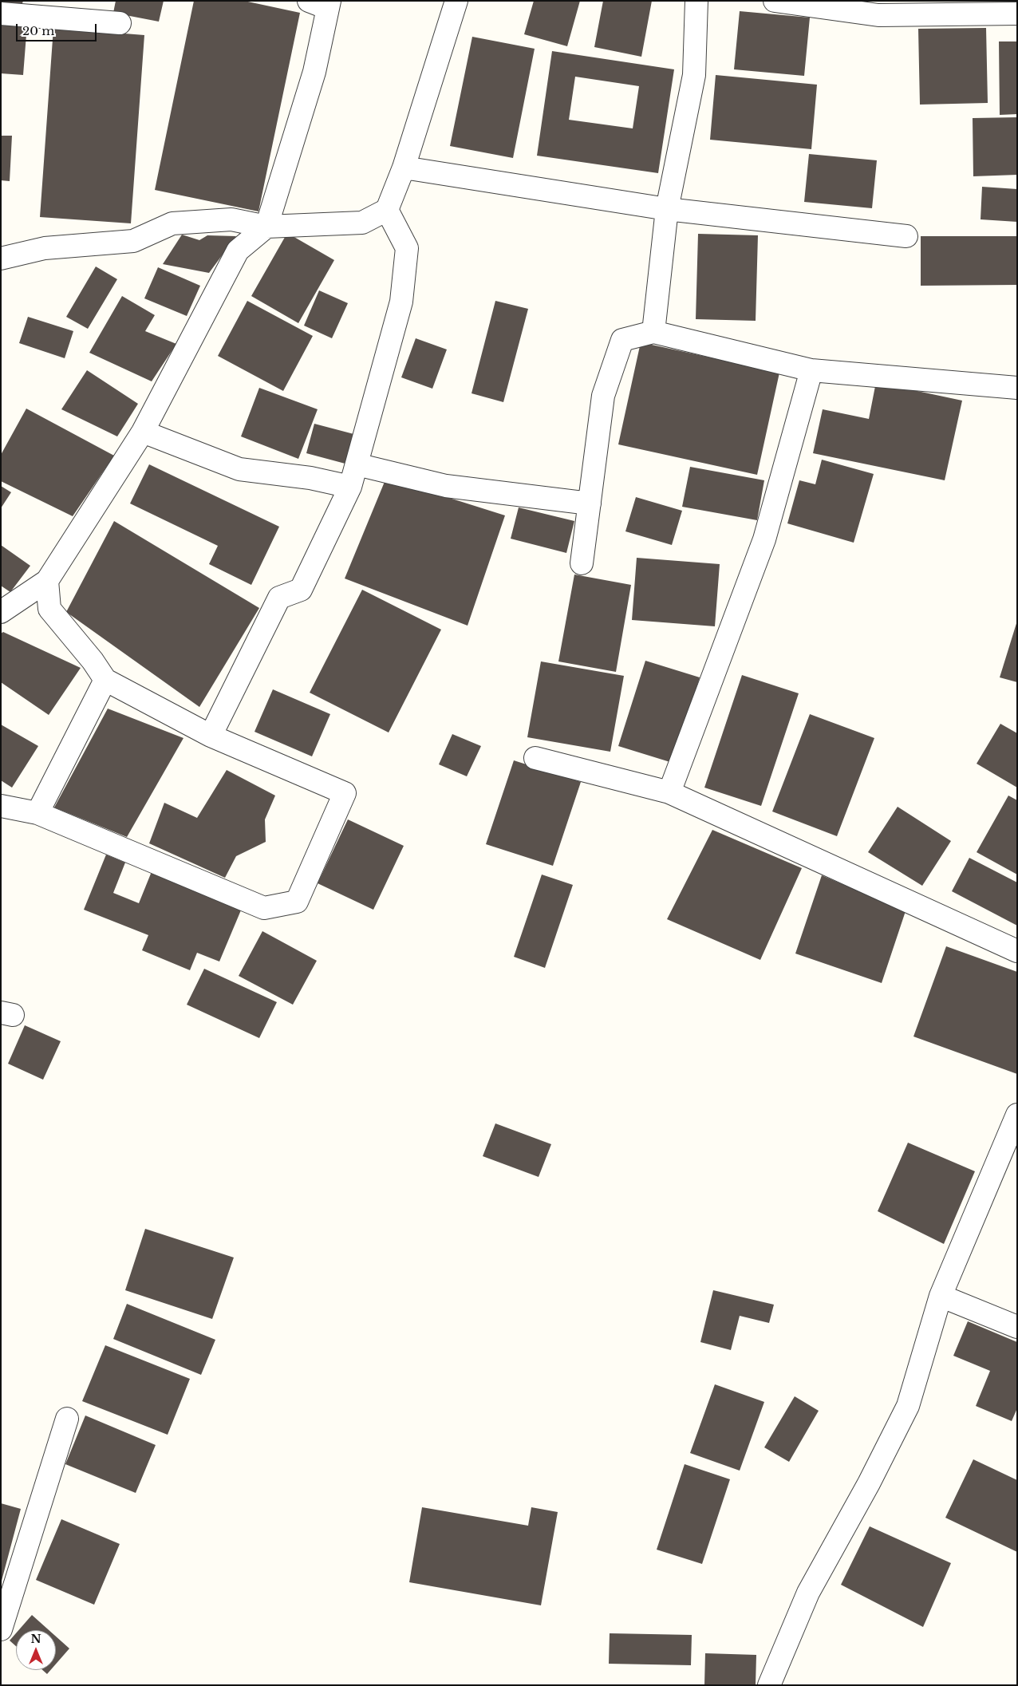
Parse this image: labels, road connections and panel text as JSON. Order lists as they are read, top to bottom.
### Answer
{
  "scale_bar": "20 m",
  "north": "top"
}
